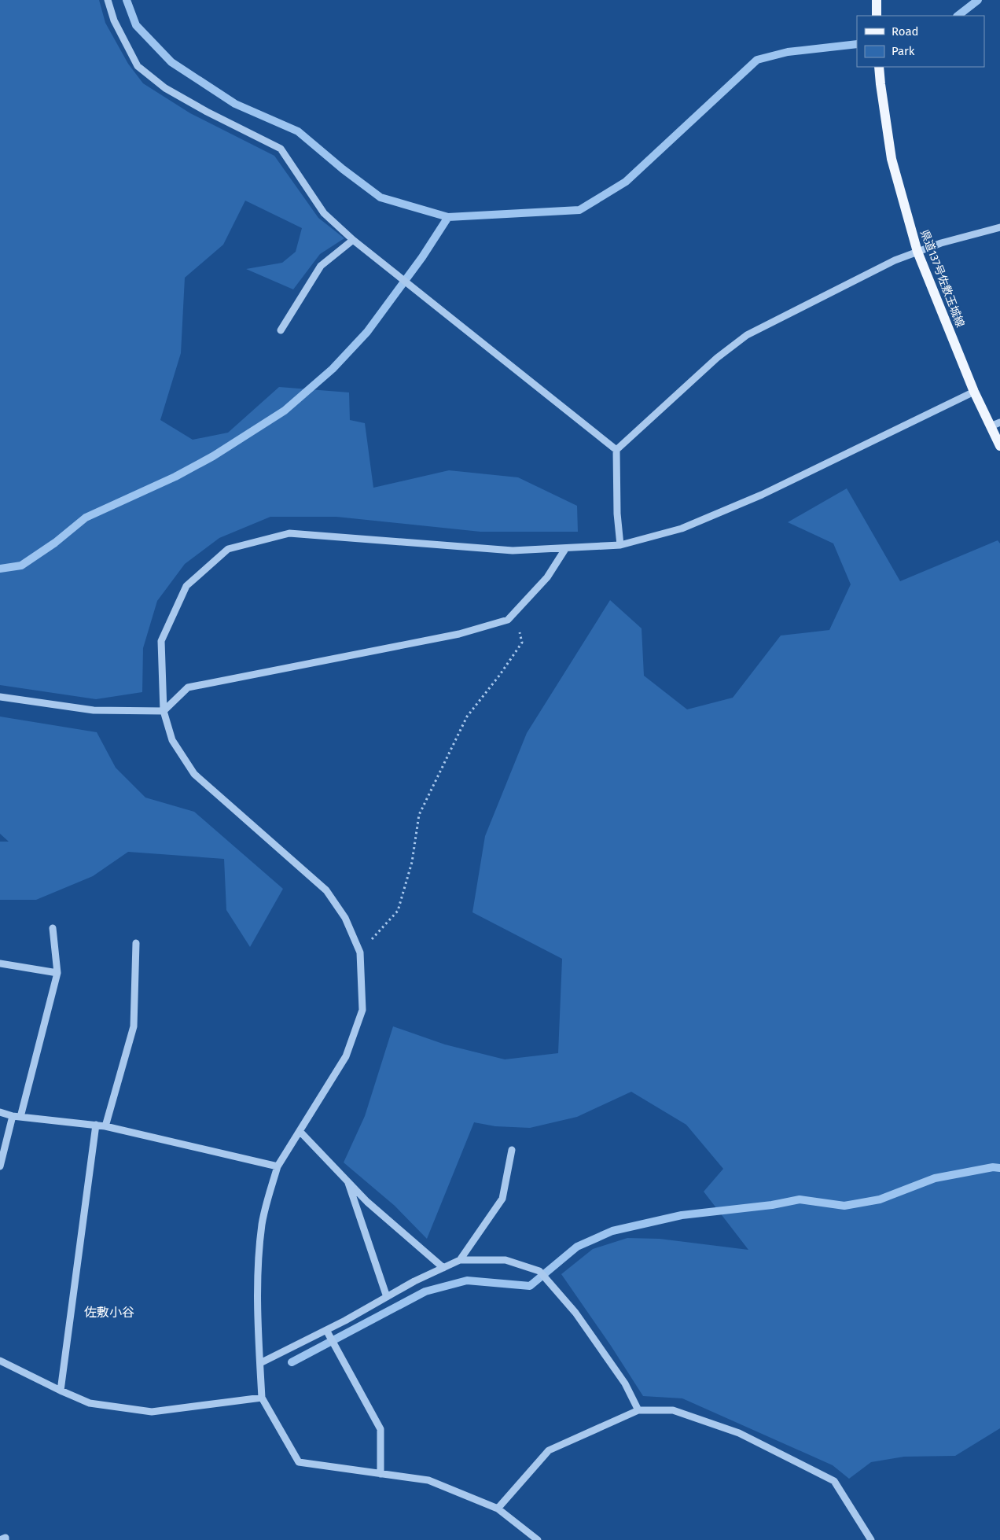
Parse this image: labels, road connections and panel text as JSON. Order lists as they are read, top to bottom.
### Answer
{
  "streets": {
    "main road": ["県道137号佐敷玉城線"]
  },
  "districts": ["佐敷小谷"],
  "legend": ["Road", "Park"]
}
